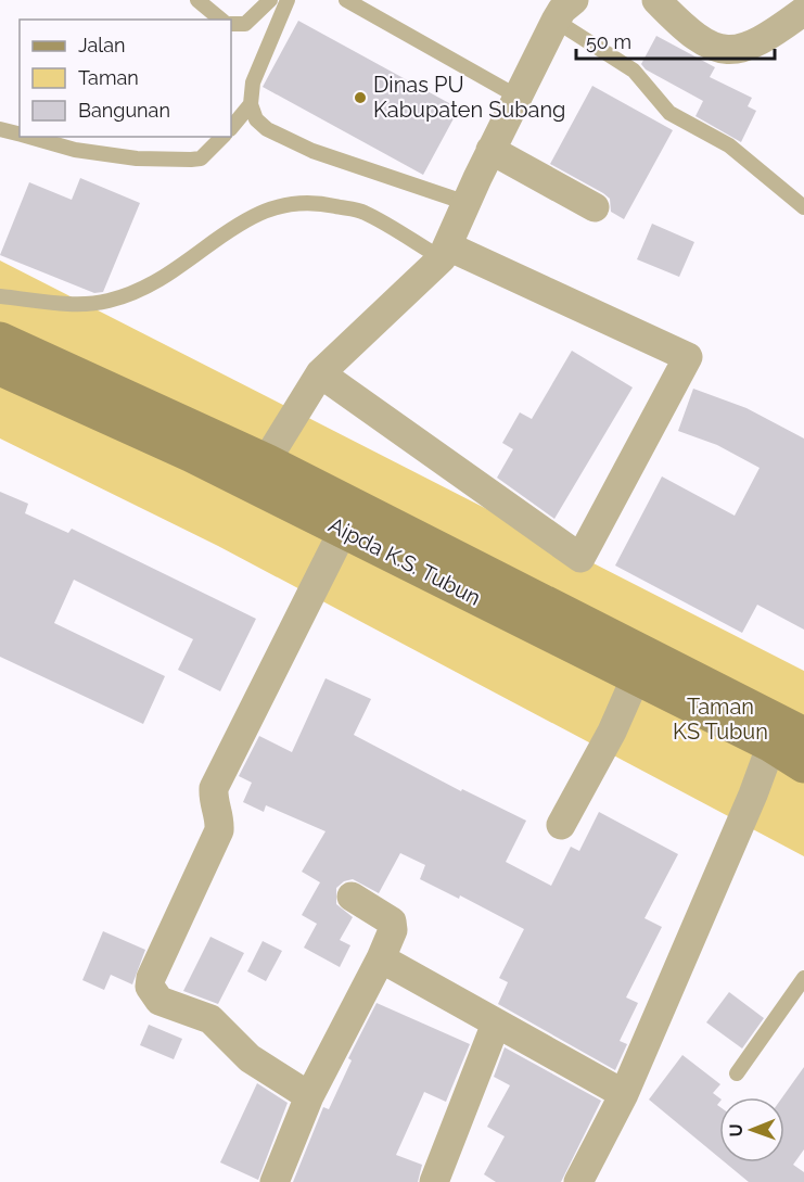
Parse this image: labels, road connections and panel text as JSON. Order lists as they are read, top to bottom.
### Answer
{
  "streets": {
    "street": ["Aipda K.S. Tubun"]
  },
  "parks": ["Taman KS Tubun"],
  "places": ["Dinas PU Kabupaten Subang"],
  "legend": ["Jalan", "Taman", "Bangunan"],
  "scale_bar": "50 m",
  "north": "left"
}
